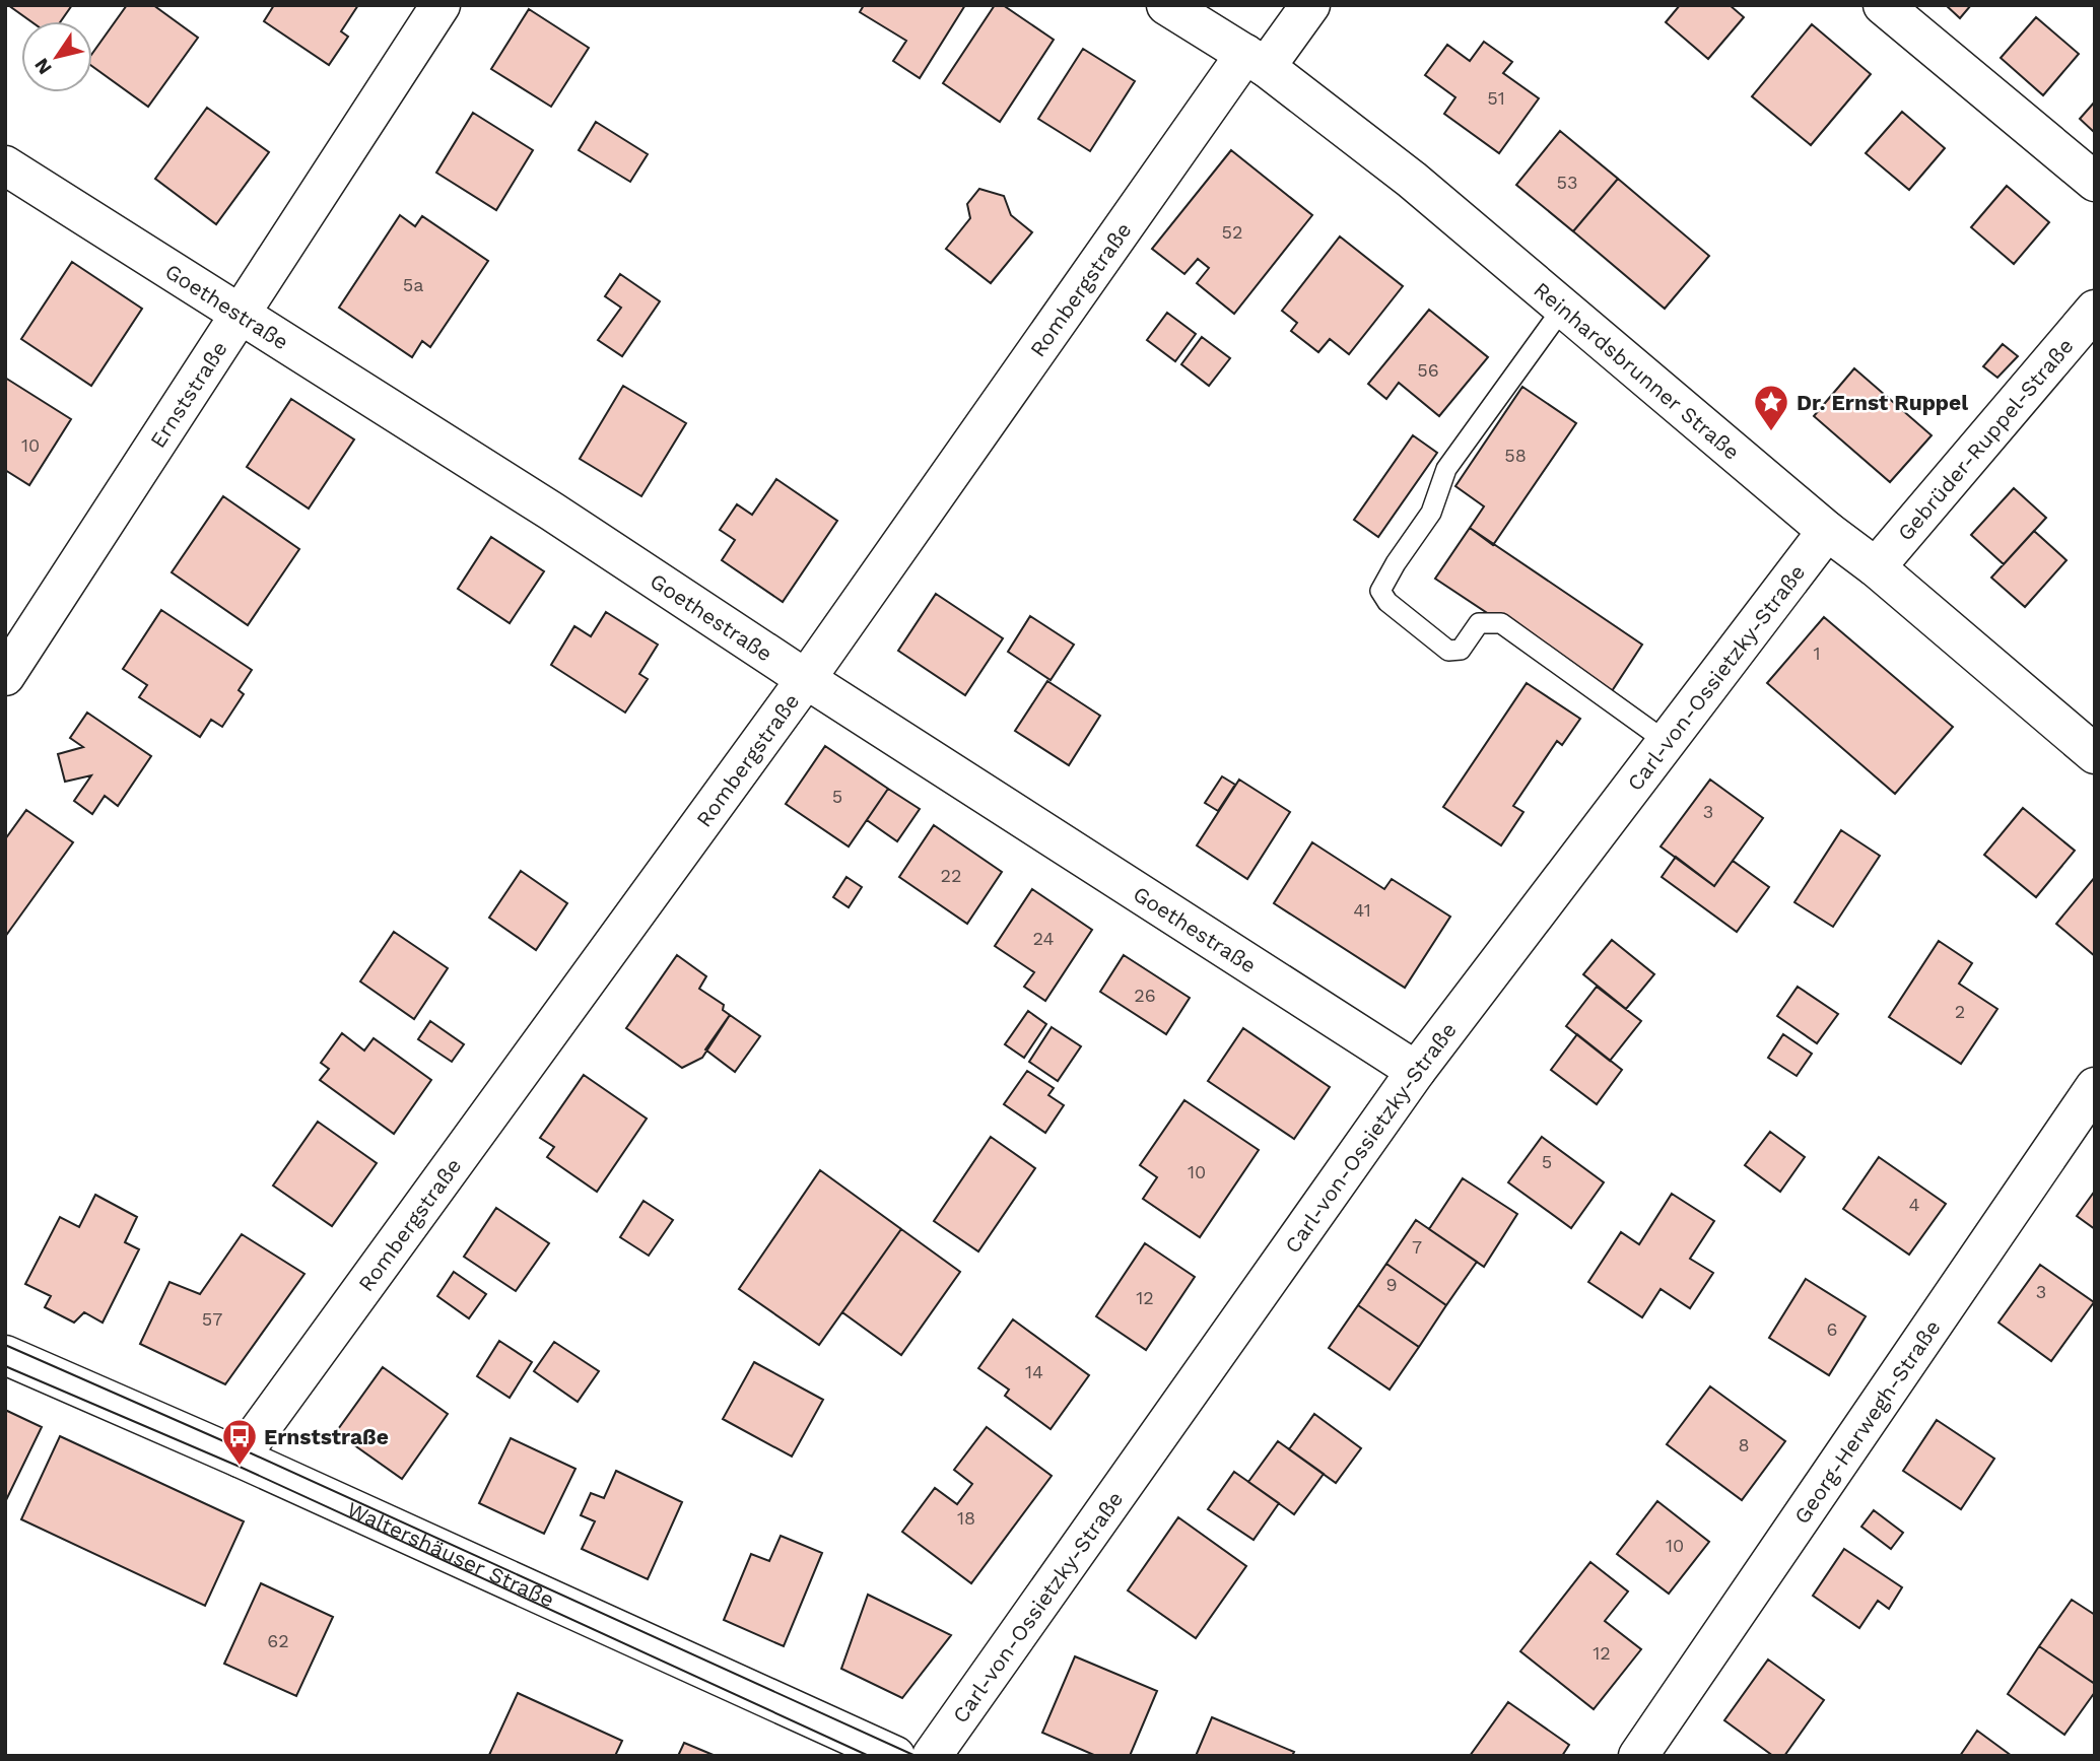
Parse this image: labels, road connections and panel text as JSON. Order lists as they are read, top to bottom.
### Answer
{
  "streets": {
    "street": [
      "Rombergstraße",
      "Goethestraße",
      "Reinhardsbrunner Straße",
      "Ernststraße",
      "Gebrüder-Ruppel-Straße",
      "Carl-von-Ossietzky-Straße",
      "Georg-Herwegh-Straße",
      "Waltershäuser Straße"
    ]
  },
  "crossings": [
    ["Rombergstraße", "Goethestraße"],
    ["Rombergstraße", "Reinhardsbrunner Straße"],
    ["Rombergstraße", "Waltershäuser Straße"],
    ["Goethestraße", "Ernststraße"],
    ["Goethestraße", "Carl-von-Ossietzky-Straße"],
    ["Reinhardsbrunner Straße", "Gebrüder-Ruppel-Straße"],
    ["Reinhardsbrunner Straße", "Carl-von-Ossietzky-Straße"]
  ],
  "places": {
    "place": ["Dr. Ernst Ruppel"],
    "bus stop": ["Ernststraße"]
  },
  "house_numbers": [
    "51",
    "53",
    "52",
    "5a",
    "56",
    "10",
    "58",
    "1",
    "5",
    "3",
    "22",
    "41",
    "24",
    "26",
    "2",
    "5",
    "10",
    "4",
    "7",
    "9",
    "3",
    "12",
    "57",
    "6",
    "14",
    "8",
    "18",
    "10",
    "62",
    "12"
  ],
  "north": "bottom left"
}
